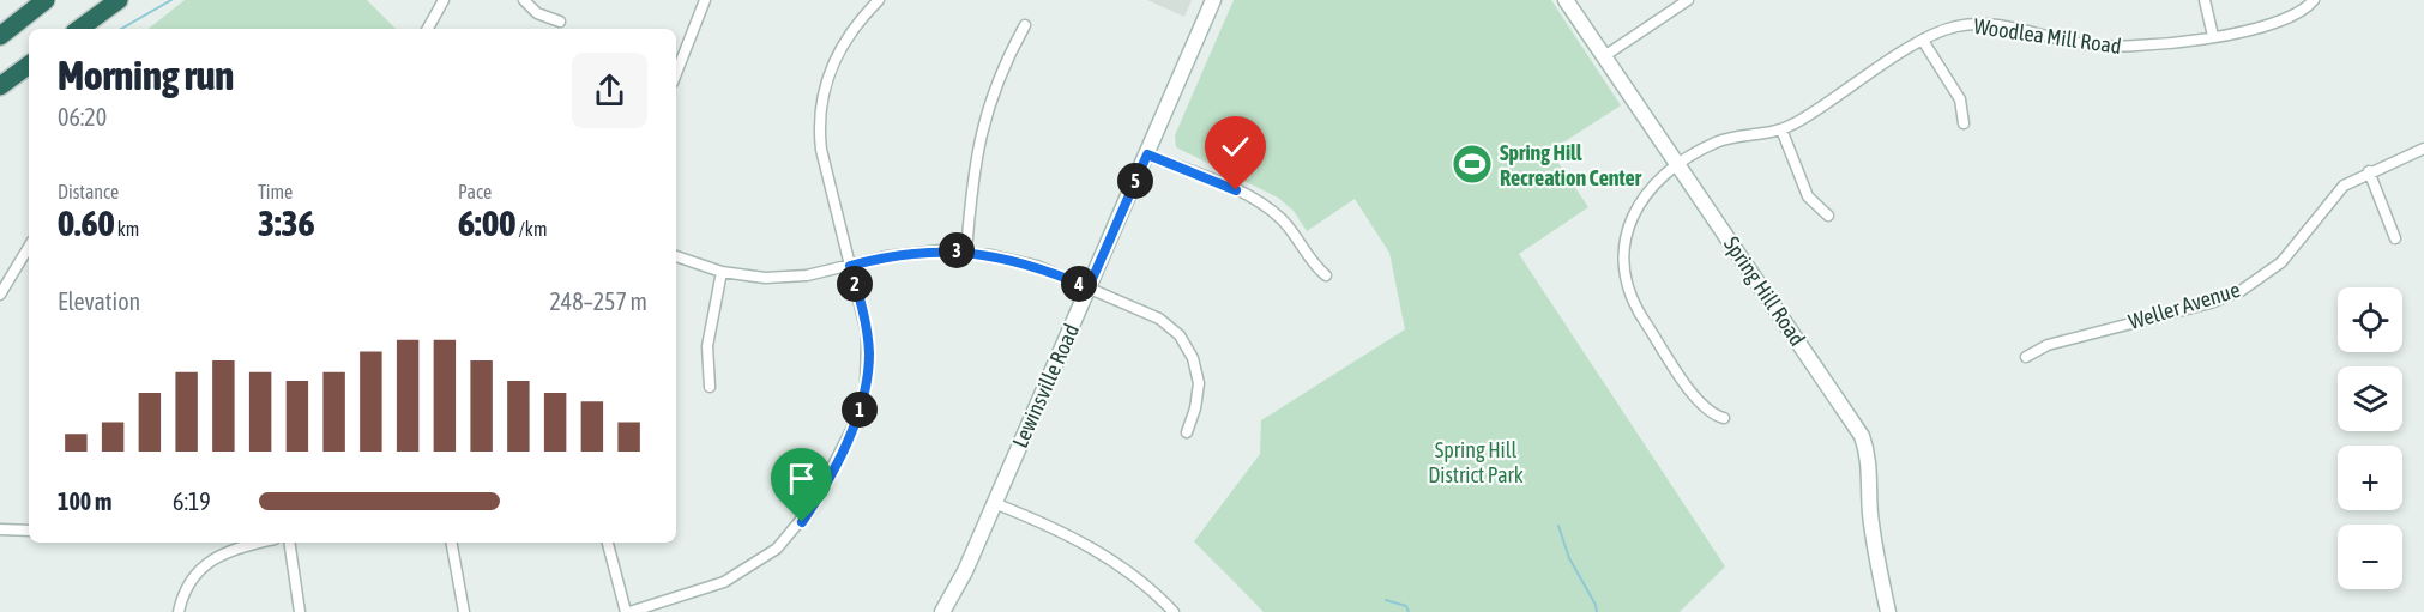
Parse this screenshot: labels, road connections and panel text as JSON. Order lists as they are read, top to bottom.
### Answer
{
  "streets": {
    "main road": ["Spring Hill Road", "Lewinsville Road"],
    "street": ["Woodlea Mill Road", "Weller Avenue"]
  },
  "crossings": [
    ["Woodlea Mill Road", "Spring Hill Road"]
  ],
  "parks": ["Spring Hill District Park"],
  "places": {
    "sports": ["Spring Hill Recreation Center"]
  },
  "page": {
    "heading": ["Morning run", "06:20"],
    "stats": [
      ["Distance", "0.60 km"],
      ["Time", "3:36"],
      ["Pace", "6:00 /km"]
    ],
    "pins": [
      "5",
      "3",
      "2",
      "4",
      "1"
    ],
    "chart": ["Elevation", "248–257 m"],
    "map_buttons": ["+", "−"],
    "list": [
      {
        "name": "100 m",
        "note": "6:19"
      }
    ]
  }
}
